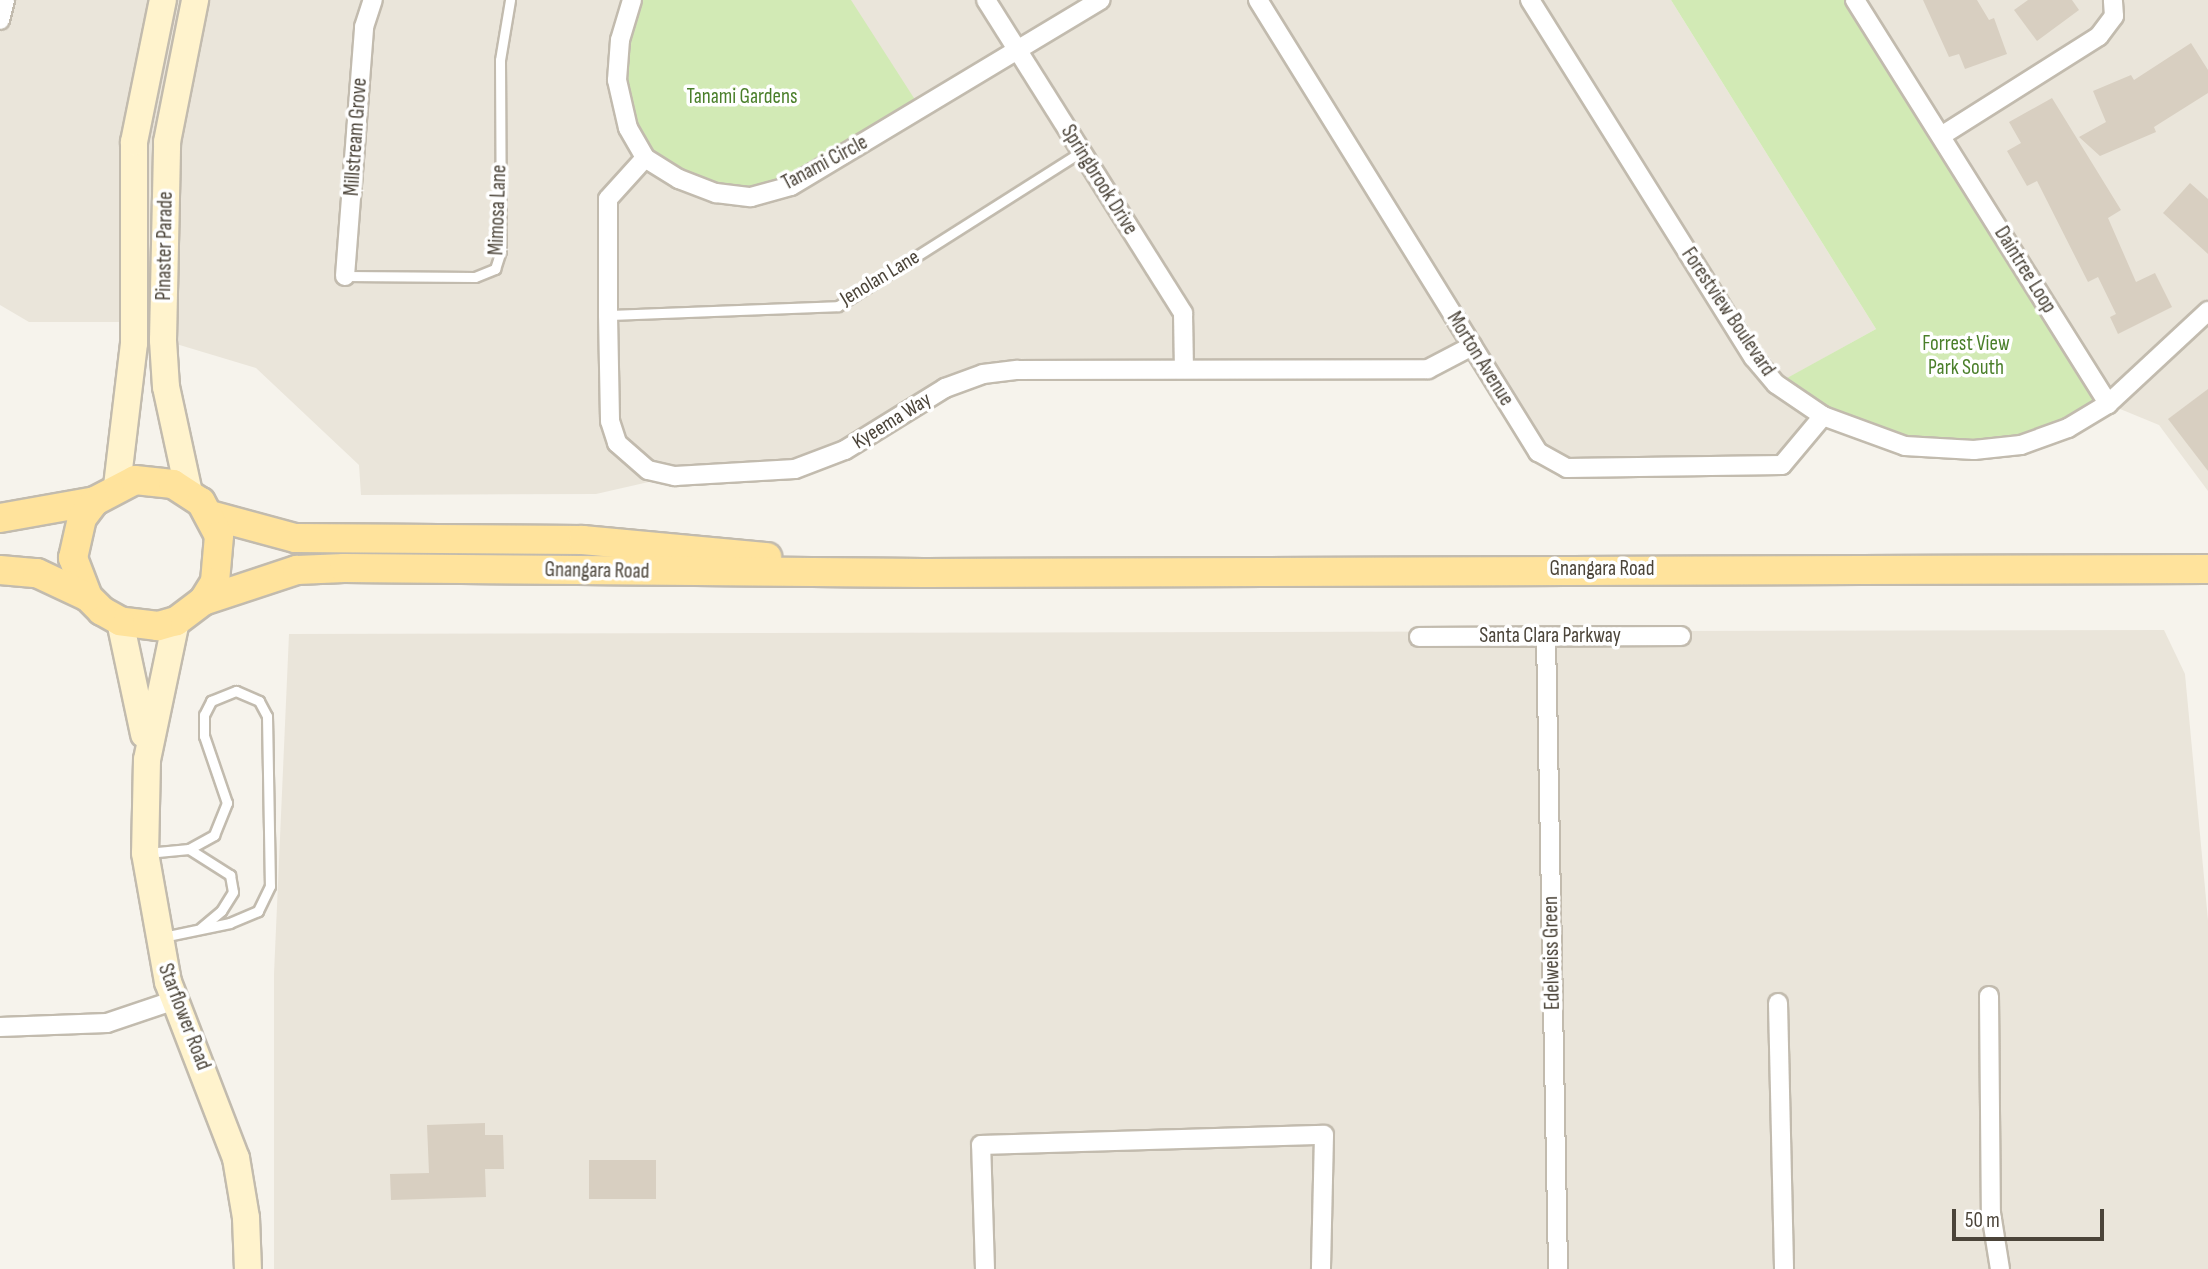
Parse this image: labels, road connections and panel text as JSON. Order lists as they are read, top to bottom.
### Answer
{
  "streets": {
    "main road": ["Pinaster Parade", "Gnangara Road", "Starflower Road"],
    "street": [
      "Millstream Grove",
      "Tanami Circle",
      "Springbrook Drive",
      "Daintree Loop",
      "Forestview Boulevard",
      "Morton Avenue",
      "Kyeema Way",
      "Santa Clara Parkway",
      "Edelweiss Green"
    ],
    "lane": ["Mimosa Lane", "Jenolan Lane"]
  },
  "crossings": [
    ["Millstream Grove", "Mimosa Lane"],
    ["Tanami Circle", "Springbrook Drive"],
    ["Tanami Circle", "Kyeema Way"],
    ["Springbrook Drive", "Jenolan Lane"],
    ["Springbrook Drive", "Kyeema Way"],
    ["Pinaster Parade", "Gnangara Road"],
    ["Pinaster Parade", "Starflower Road"],
    ["Daintree Loop", "Forestview Boulevard"],
    ["Jenolan Lane", "Kyeema Way"],
    ["Forestview Boulevard", "Morton Avenue"],
    ["Morton Avenue", "Kyeema Way"],
    ["Gnangara Road", "Starflower Road"],
    ["Santa Clara Parkway", "Edelweiss Green"]
  ],
  "parks": ["Tanami Gardens", "Forrest View Park South"],
  "scale_bar": "50 m"
}
